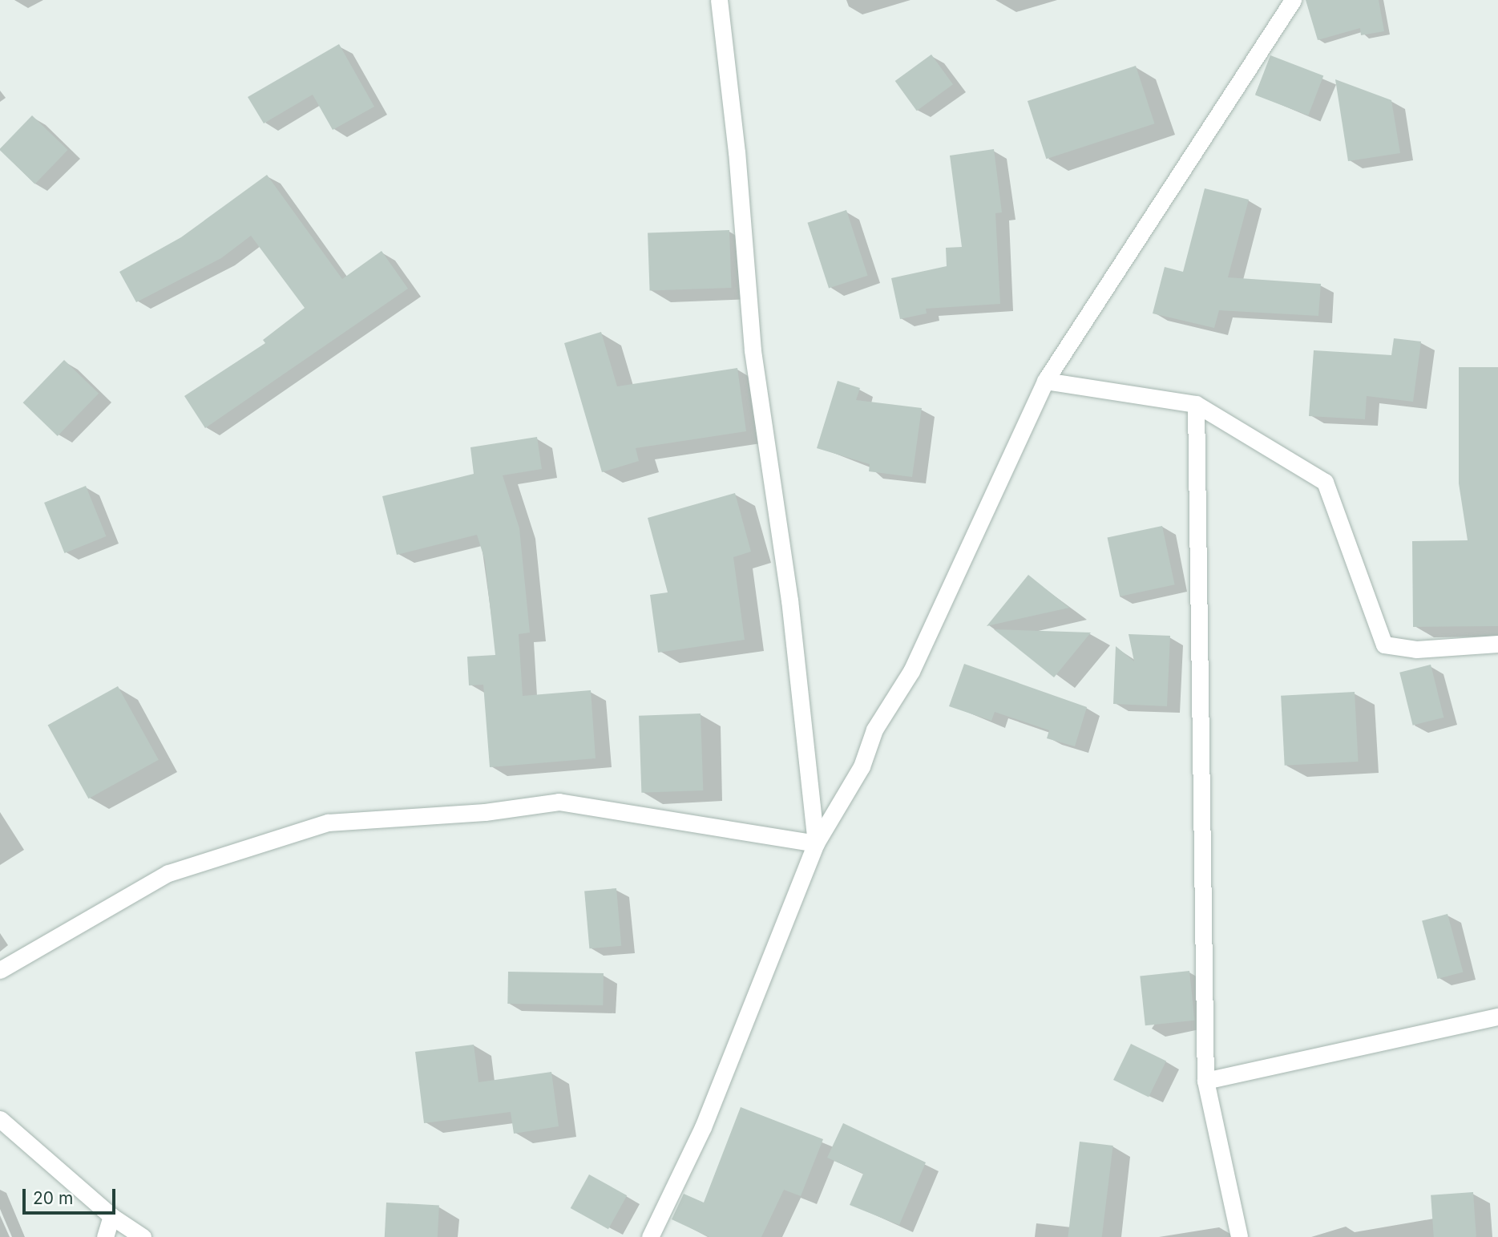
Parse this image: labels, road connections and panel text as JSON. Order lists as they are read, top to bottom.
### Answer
{
  "scale_bar": "20 m"
}
